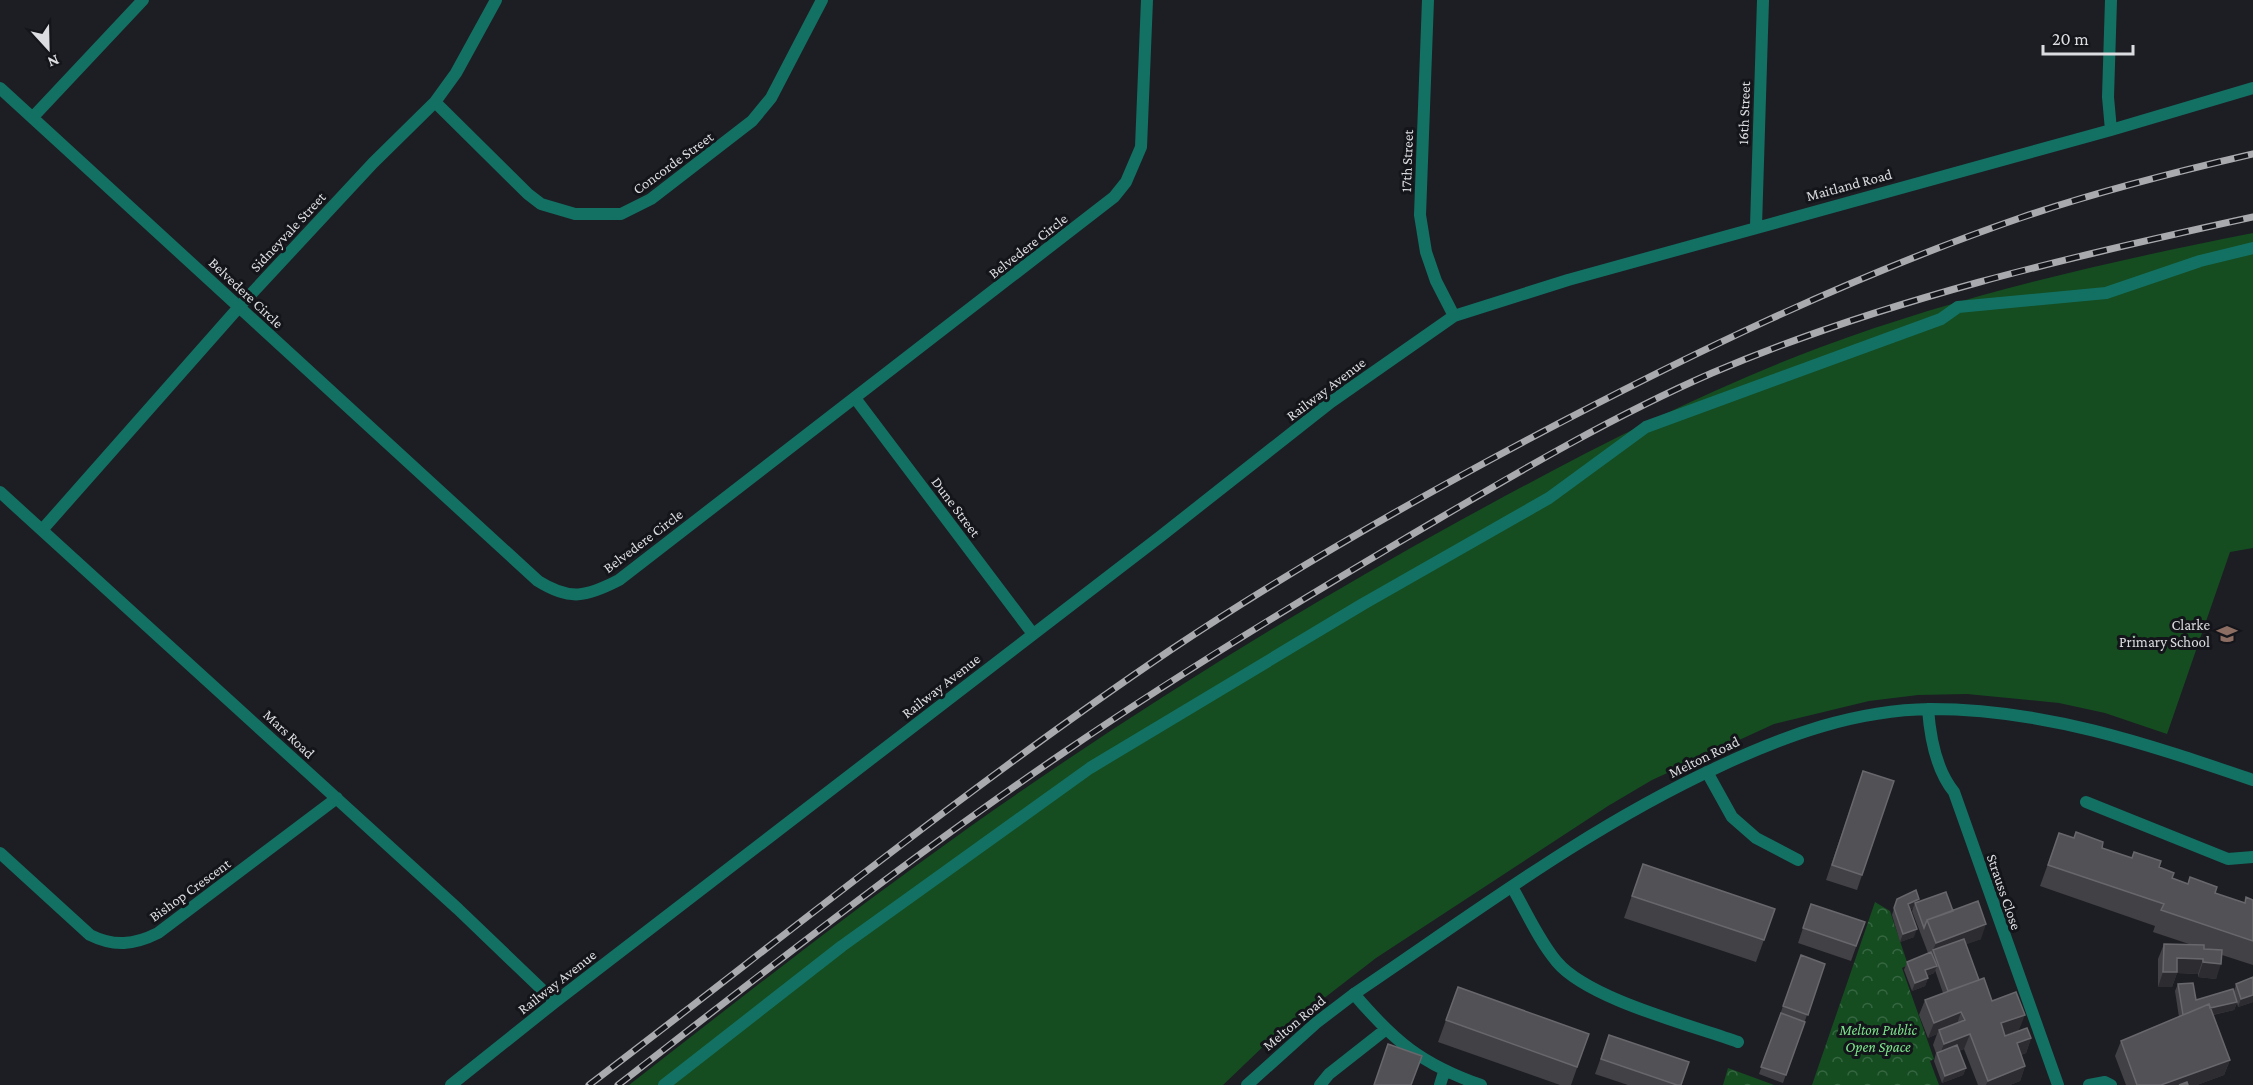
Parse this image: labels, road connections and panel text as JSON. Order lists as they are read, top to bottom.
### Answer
{
  "streets": {
    "street": [
      "16th Street",
      "17th Street",
      "Concorde Street",
      "Maitland Road",
      "Sidneyvale Street",
      "Belvedere Circle",
      "Railway Avenue",
      "Dune Street",
      "Mars Road",
      "Melton Road",
      "Bishop Crescent",
      "Strauss Close"
    ]
  },
  "crossings": [
    ["16th Street", "Maitland Road"],
    ["17th Street", "Maitland Road"],
    ["17th Street", "Railway Avenue"],
    ["Concorde Street", "Sidneyvale Street"],
    ["Maitland Road", "Railway Avenue"],
    ["Sidneyvale Street", "Belvedere Circle"],
    ["Sidneyvale Street", "Mars Road"],
    ["Belvedere Circle", "Dune Street"],
    ["Railway Avenue", "Dune Street"],
    ["Railway Avenue", "Mars Road"],
    ["Mars Road", "Bishop Crescent"],
    ["Melton Road", "Strauss Close"]
  ],
  "parks": ["Melton Public Open Space"],
  "places": {
    "school or university": ["Clarke Primary School"]
  },
  "scale_bar": "20 m",
  "north": "bottom"
}
